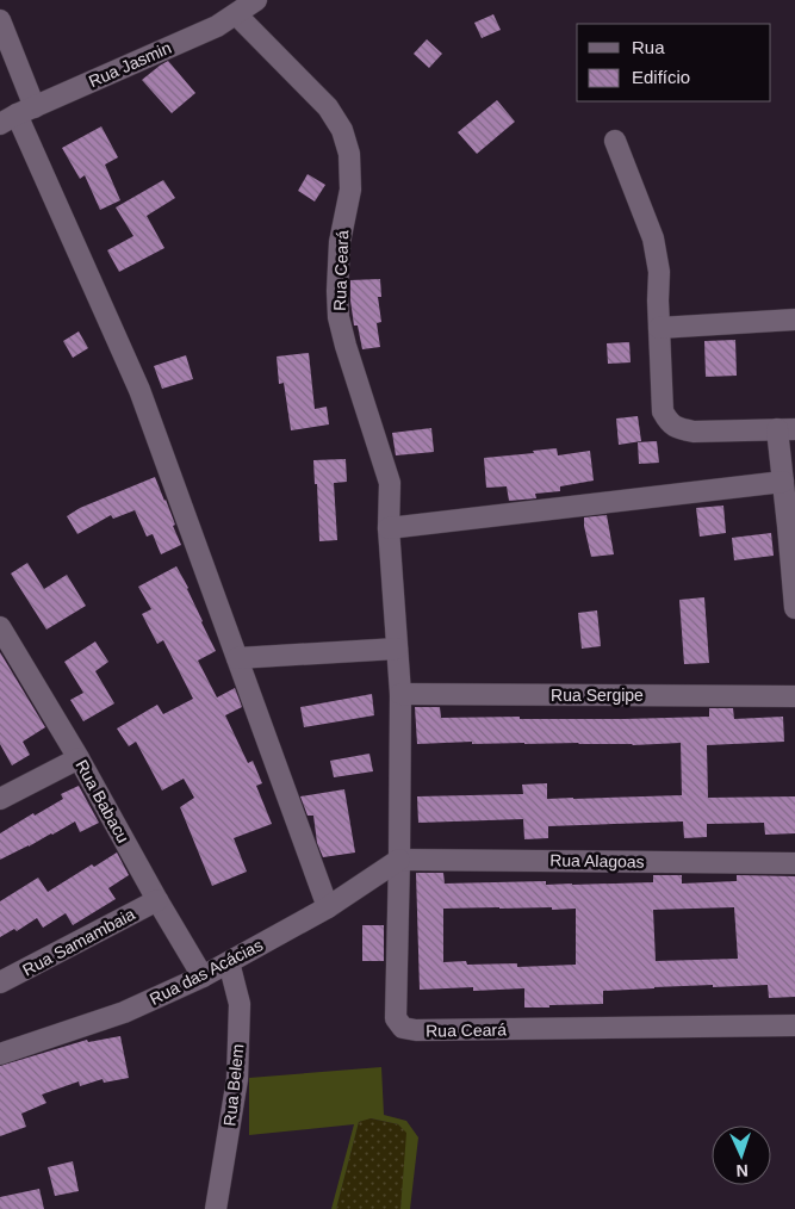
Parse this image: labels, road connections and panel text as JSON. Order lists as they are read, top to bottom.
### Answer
{
  "streets": {
    "street": [
      "Rua Jasmin",
      "Rua Ceará",
      "Rua Sergipe",
      "Rua Babacu",
      "Rua Alagoas",
      "Rua Samambaia",
      "Rua das Acácias",
      "Rua Belem"
    ]
  },
  "crossings": [
    ["Rua Jasmin", "Rua Ceará"],
    ["Rua Ceará", "Rua Sergipe"],
    ["Rua Ceará", "Rua Alagoas"],
    ["Rua Ceará", "Rua das Acácias"],
    ["Rua Babacu", "Rua Samambaia"],
    ["Rua Babacu", "Rua das Acácias"],
    ["Rua Alagoas", "Rua das Acácias"],
    ["Rua das Acácias", "Rua Belem"]
  ],
  "legend": ["Rua", "Edifício"],
  "north": "bottom"
}
